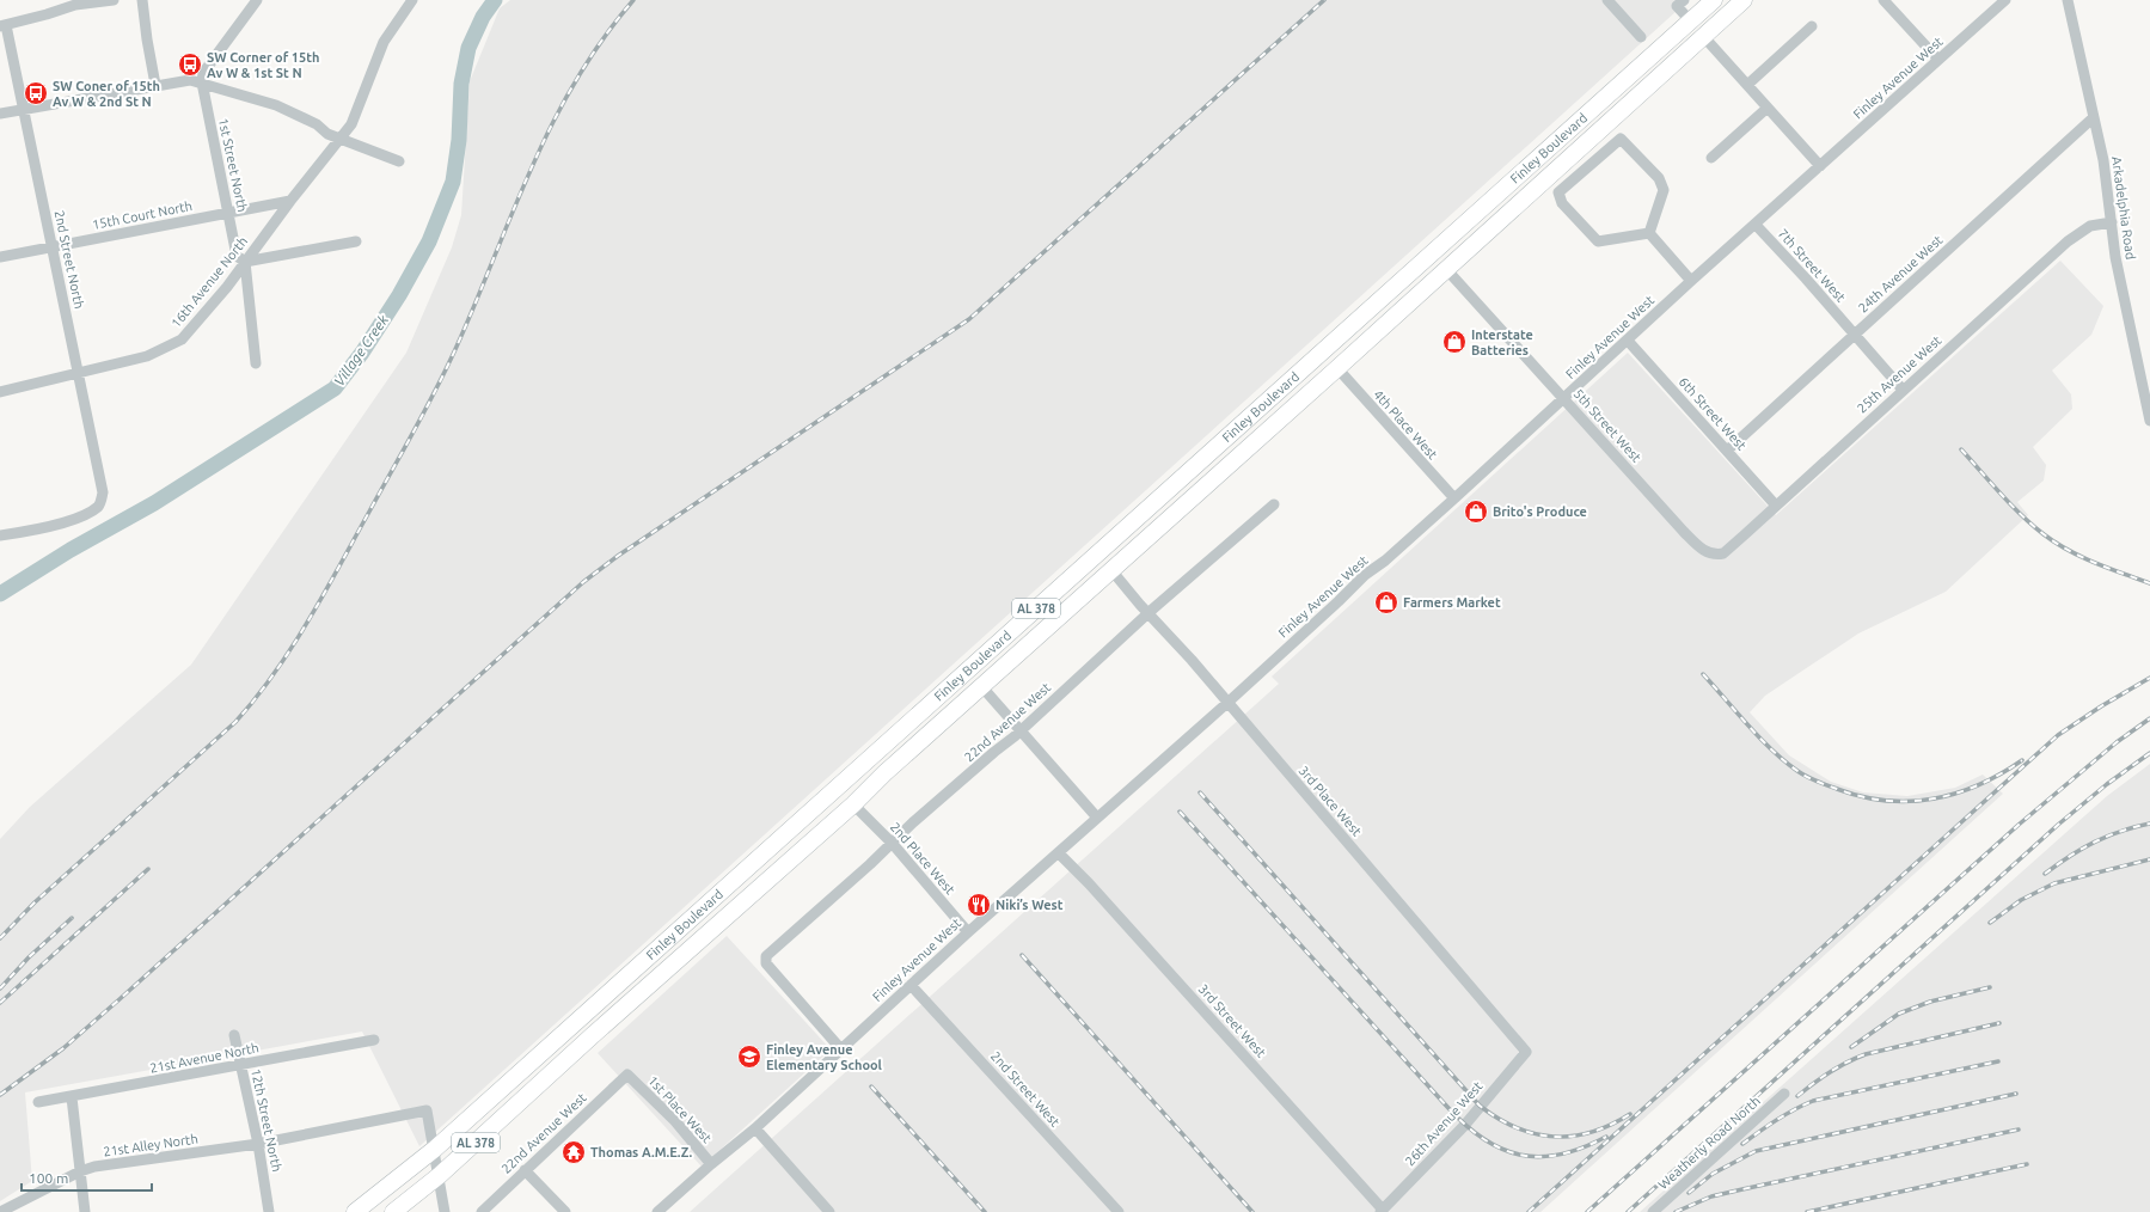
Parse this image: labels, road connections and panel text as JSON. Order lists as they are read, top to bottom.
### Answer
{
  "streets": {
    "main road": ["Finley Boulevard", "AL 378"],
    "street": [
      "Finley Avenue West",
      "1st Street North",
      "Arkadelphia Road",
      "15th Court North",
      "2nd Street North",
      "7th Street West",
      "24th Avenue West",
      "16th Avenue North",
      "25th Avenue West",
      "6th Street West",
      "4th Place West",
      "5th Street West",
      "22nd Avenue West",
      "3rd Place West",
      "2nd Place West",
      "3rd Street West",
      "21st Avenue North",
      "2nd Street West",
      "1st Place West",
      "12th Street North",
      "26th Avenue West",
      "Weatherly Road North",
      "21st Alley North"
    ]
  },
  "crossings": [
    ["Finley Avenue West", "7th Street West"],
    ["Finley Avenue West", "6th Street West"],
    ["Finley Avenue West", "4th Place West"],
    ["Finley Avenue West", "5th Street West"],
    ["Finley Avenue West", "22nd Avenue West"],
    ["Finley Avenue West", "3rd Place West"],
    ["Finley Avenue West", "2nd Place West"],
    ["Finley Avenue West", "3rd Street West"],
    ["Finley Avenue West", "2nd Street West"],
    ["Finley Avenue West", "1st Place West"],
    ["Finley Boulevard", "4th Place West"],
    ["Finley Boulevard", "5th Street West"],
    ["Finley Boulevard", "3rd Place West"],
    ["Finley Boulevard", "2nd Place West"],
    ["1st Street North", "15th Court North"],
    ["1st Street North", "16th Avenue North"],
    ["Arkadelphia Road", "24th Avenue West"],
    ["Arkadelphia Road", "25th Avenue West"],
    ["15th Court North", "2nd Street North"],
    ["15th Court North", "16th Avenue North"],
    ["2nd Street North", "16th Avenue North"],
    ["7th Street West", "24th Avenue West"],
    ["7th Street West", "25th Avenue West"],
    ["24th Avenue West", "6th Street West"],
    ["25th Avenue West", "6th Street West"],
    ["25th Avenue West", "5th Street West"],
    ["22nd Avenue West", "3rd Place West"],
    ["22nd Avenue West", "2nd Place West"],
    ["22nd Avenue West", "1st Place West"],
    ["3rd Place West", "26th Avenue West"],
    ["3rd Street West", "26th Avenue West"],
    ["21st Avenue North", "12th Street North"],
    ["12th Street North", "21st Alley North"]
  ],
  "water": ["Village Creek"],
  "places": {
    "bus stop": ["SW Corner of 15th Av W & 1st St N", "SW Coner of 15th Av W & 2nd St N"],
    "shop": ["Interstate Batteries", "Brito's Produce", "Farmers Market"],
    "restaurant": ["Niki’s West"],
    "school or university": ["Finley Avenue Elementary School"],
    "temple": ["Thomas A.M.E.Z."]
  },
  "scale_bar": "100 m"
}
